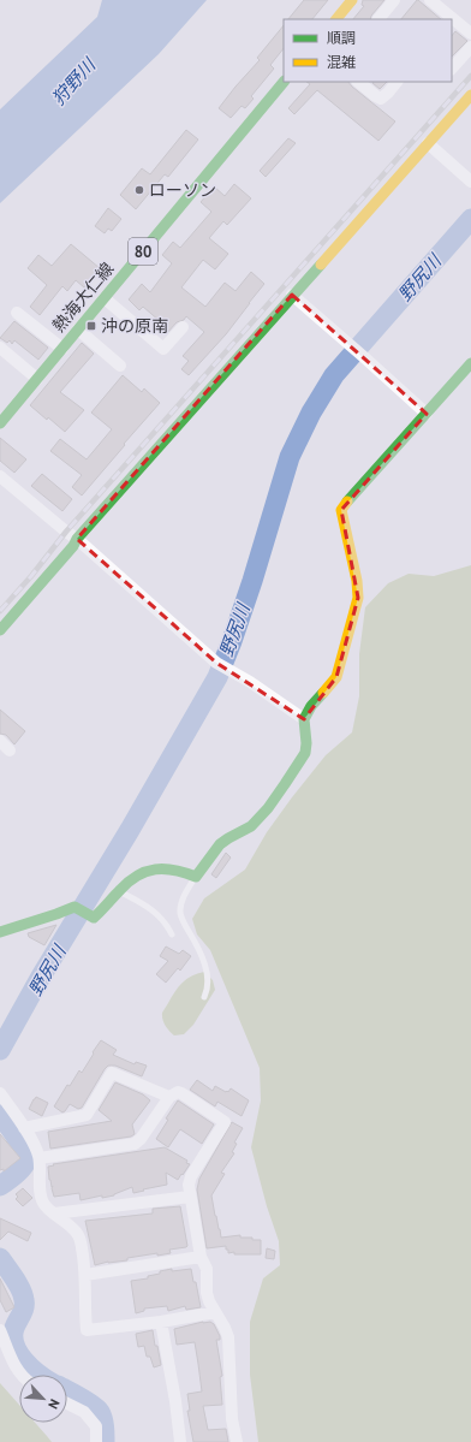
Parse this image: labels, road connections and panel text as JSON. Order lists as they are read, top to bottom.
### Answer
{
  "streets": {
    "street": ["80", "熱海大仁線"]
  },
  "water": ["狩野川", "野尻川"],
  "places": {
    "other": ["ローソン"],
    "transit": ["沖の原南"]
  },
  "legend": ["順調", "混雑"],
  "north": "bottom right"
}
